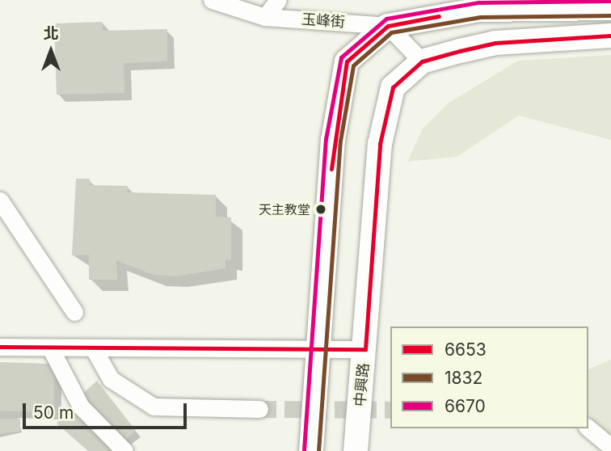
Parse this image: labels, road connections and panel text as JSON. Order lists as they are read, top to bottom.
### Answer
{
  "streets": {
    "street": ["玉峰街", "中興路"]
  },
  "places": ["天主教堂"],
  "lines": ["transit line 6670", "transit line 1832", "transit line 6653"],
  "legend": ["6653", "1832", "6670"],
  "scale_bar": "50 m",
  "north": "top"
}
